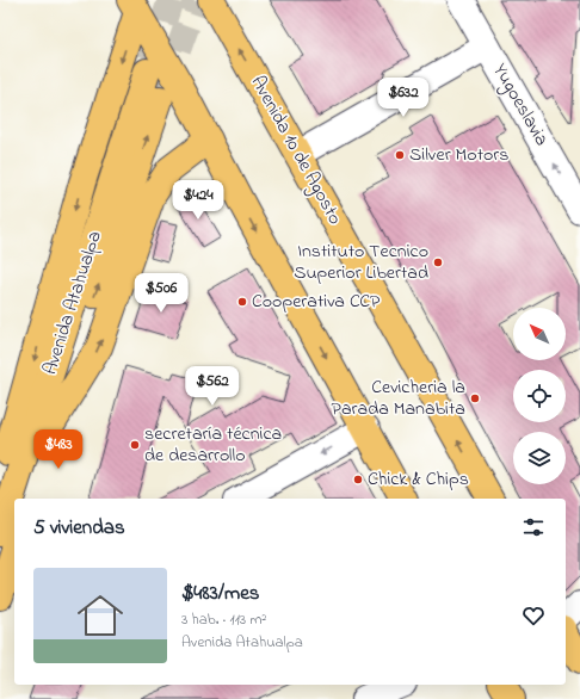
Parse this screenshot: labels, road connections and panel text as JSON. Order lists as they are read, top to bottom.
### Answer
{
  "streets": {
    "main road": ["Avenida 10 de Agosto", "Avenida Atahualpa"],
    "street": ["Yugoeslavia"]
  },
  "one_way": ["Yugoeslavia"],
  "places": [
    "Silver Motors",
    "Instituto Tecnico Superior Libertad",
    "Cooperativa CCP",
    "Cevicheria la Parada Manabita",
    "secretaría técnica de desarrollo",
    "Chick & Chips"
  ],
  "north": "top left",
  "page": {
    "price": [
      "$632",
      "$424",
      "$506",
      "$562",
      "$483"
    ],
    "heading": "5 viviendas",
    "list": [
      {
        "name": "$483/mes",
        "note": "3 hab. · 113 m² · Avenida Atahualpa"
      }
    ]
  }
}
